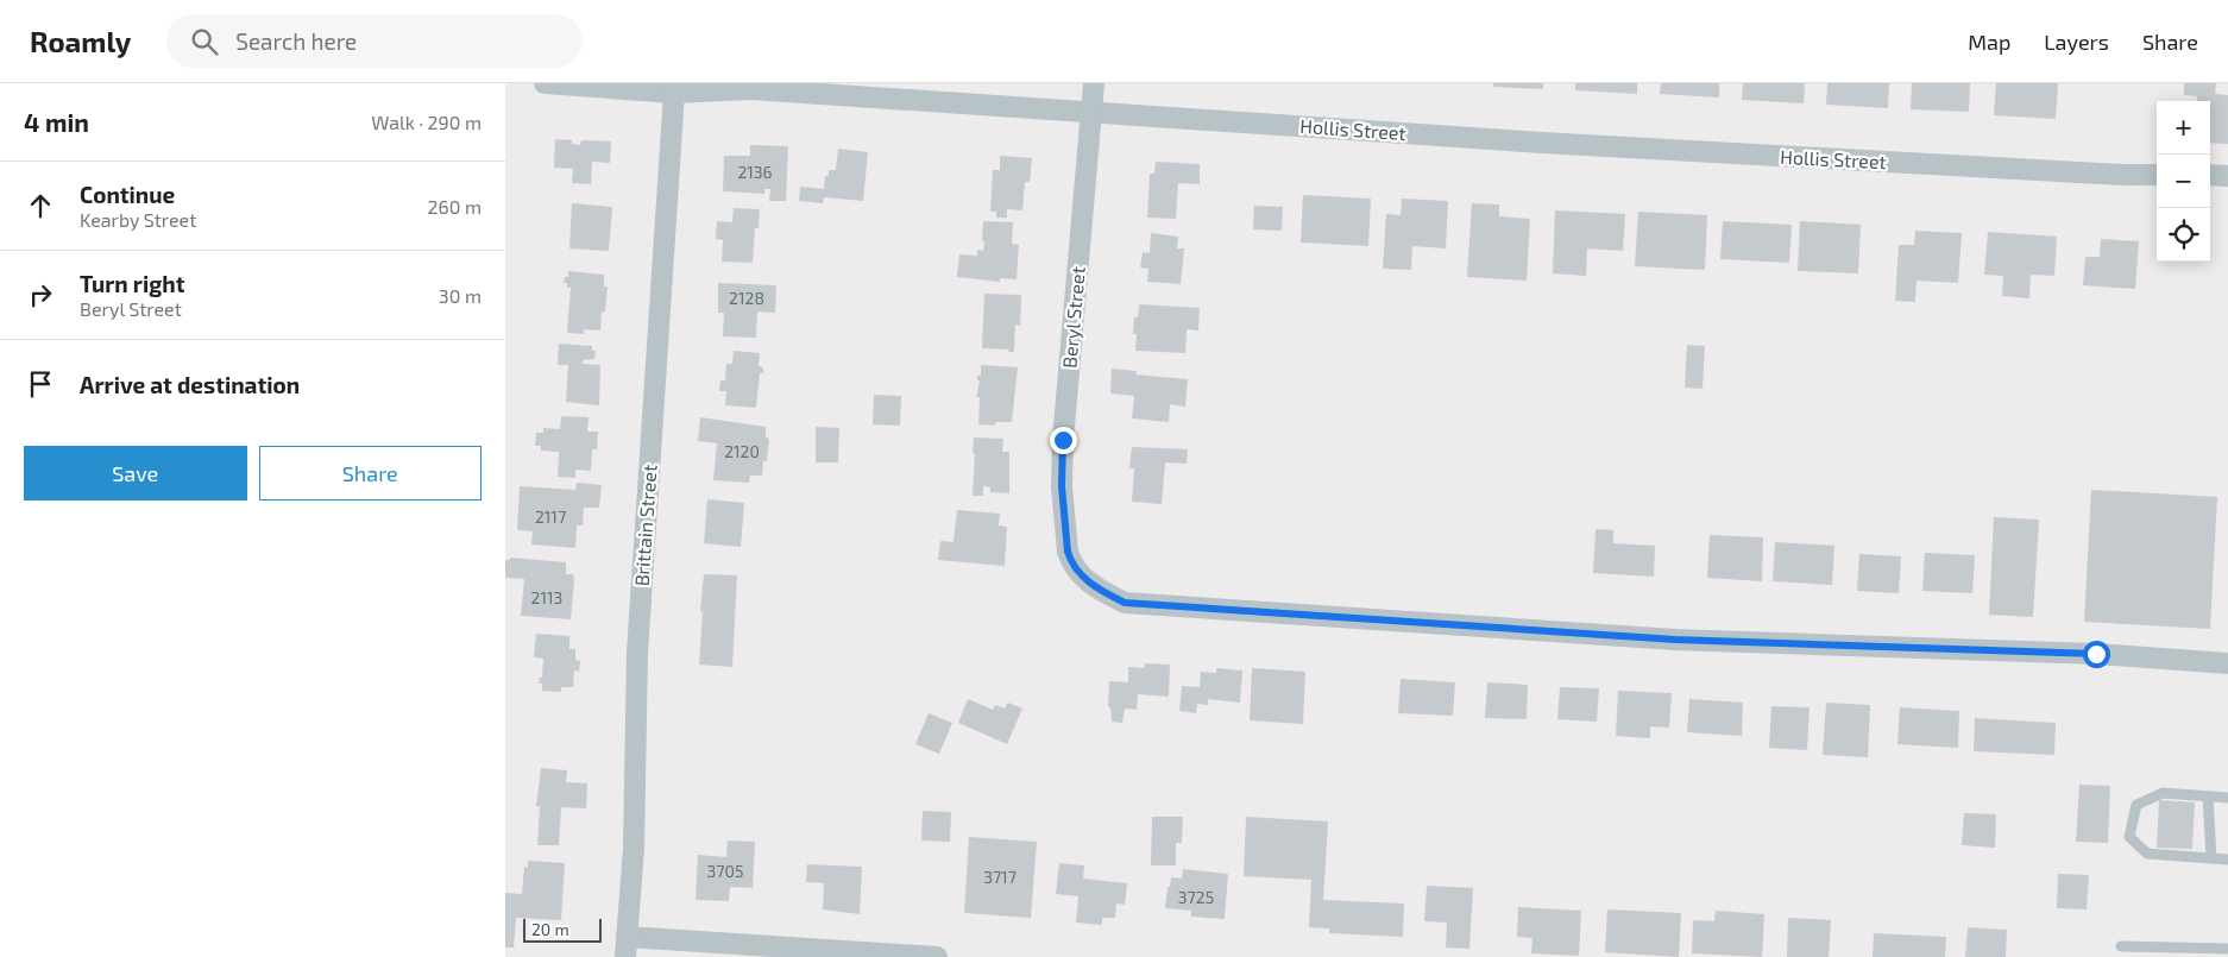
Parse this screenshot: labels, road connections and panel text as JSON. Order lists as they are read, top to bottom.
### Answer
{
  "streets": {
    "street": ["Hollis Street", "Beryl Street", "Brittain Street"]
  },
  "crossings": [
    ["Hollis Street", "Beryl Street"],
    ["Hollis Street", "Brittain Street"]
  ],
  "house_numbers": [
    "2136",
    "2128",
    "2120",
    "2117",
    "2113",
    "3705",
    "3717",
    "3725"
  ],
  "scale_bar": "20 m",
  "page": {
    "header": "Roamly",
    "search": "Search here",
    "nav": ["Map", "Layers", "Share"],
    "heading": ["4 min", "Walk · 290 m"],
    "map_buttons": ["+", "−"],
    "list": [
      ["Continue", "Kearby Street", "260 m"],
      ["Turn right", "Beryl Street", "30 m"],
      "Arrive at destination"
    ],
    "buttons": ["Save", "Share"],
    "scale": "20 m"
  }
}
